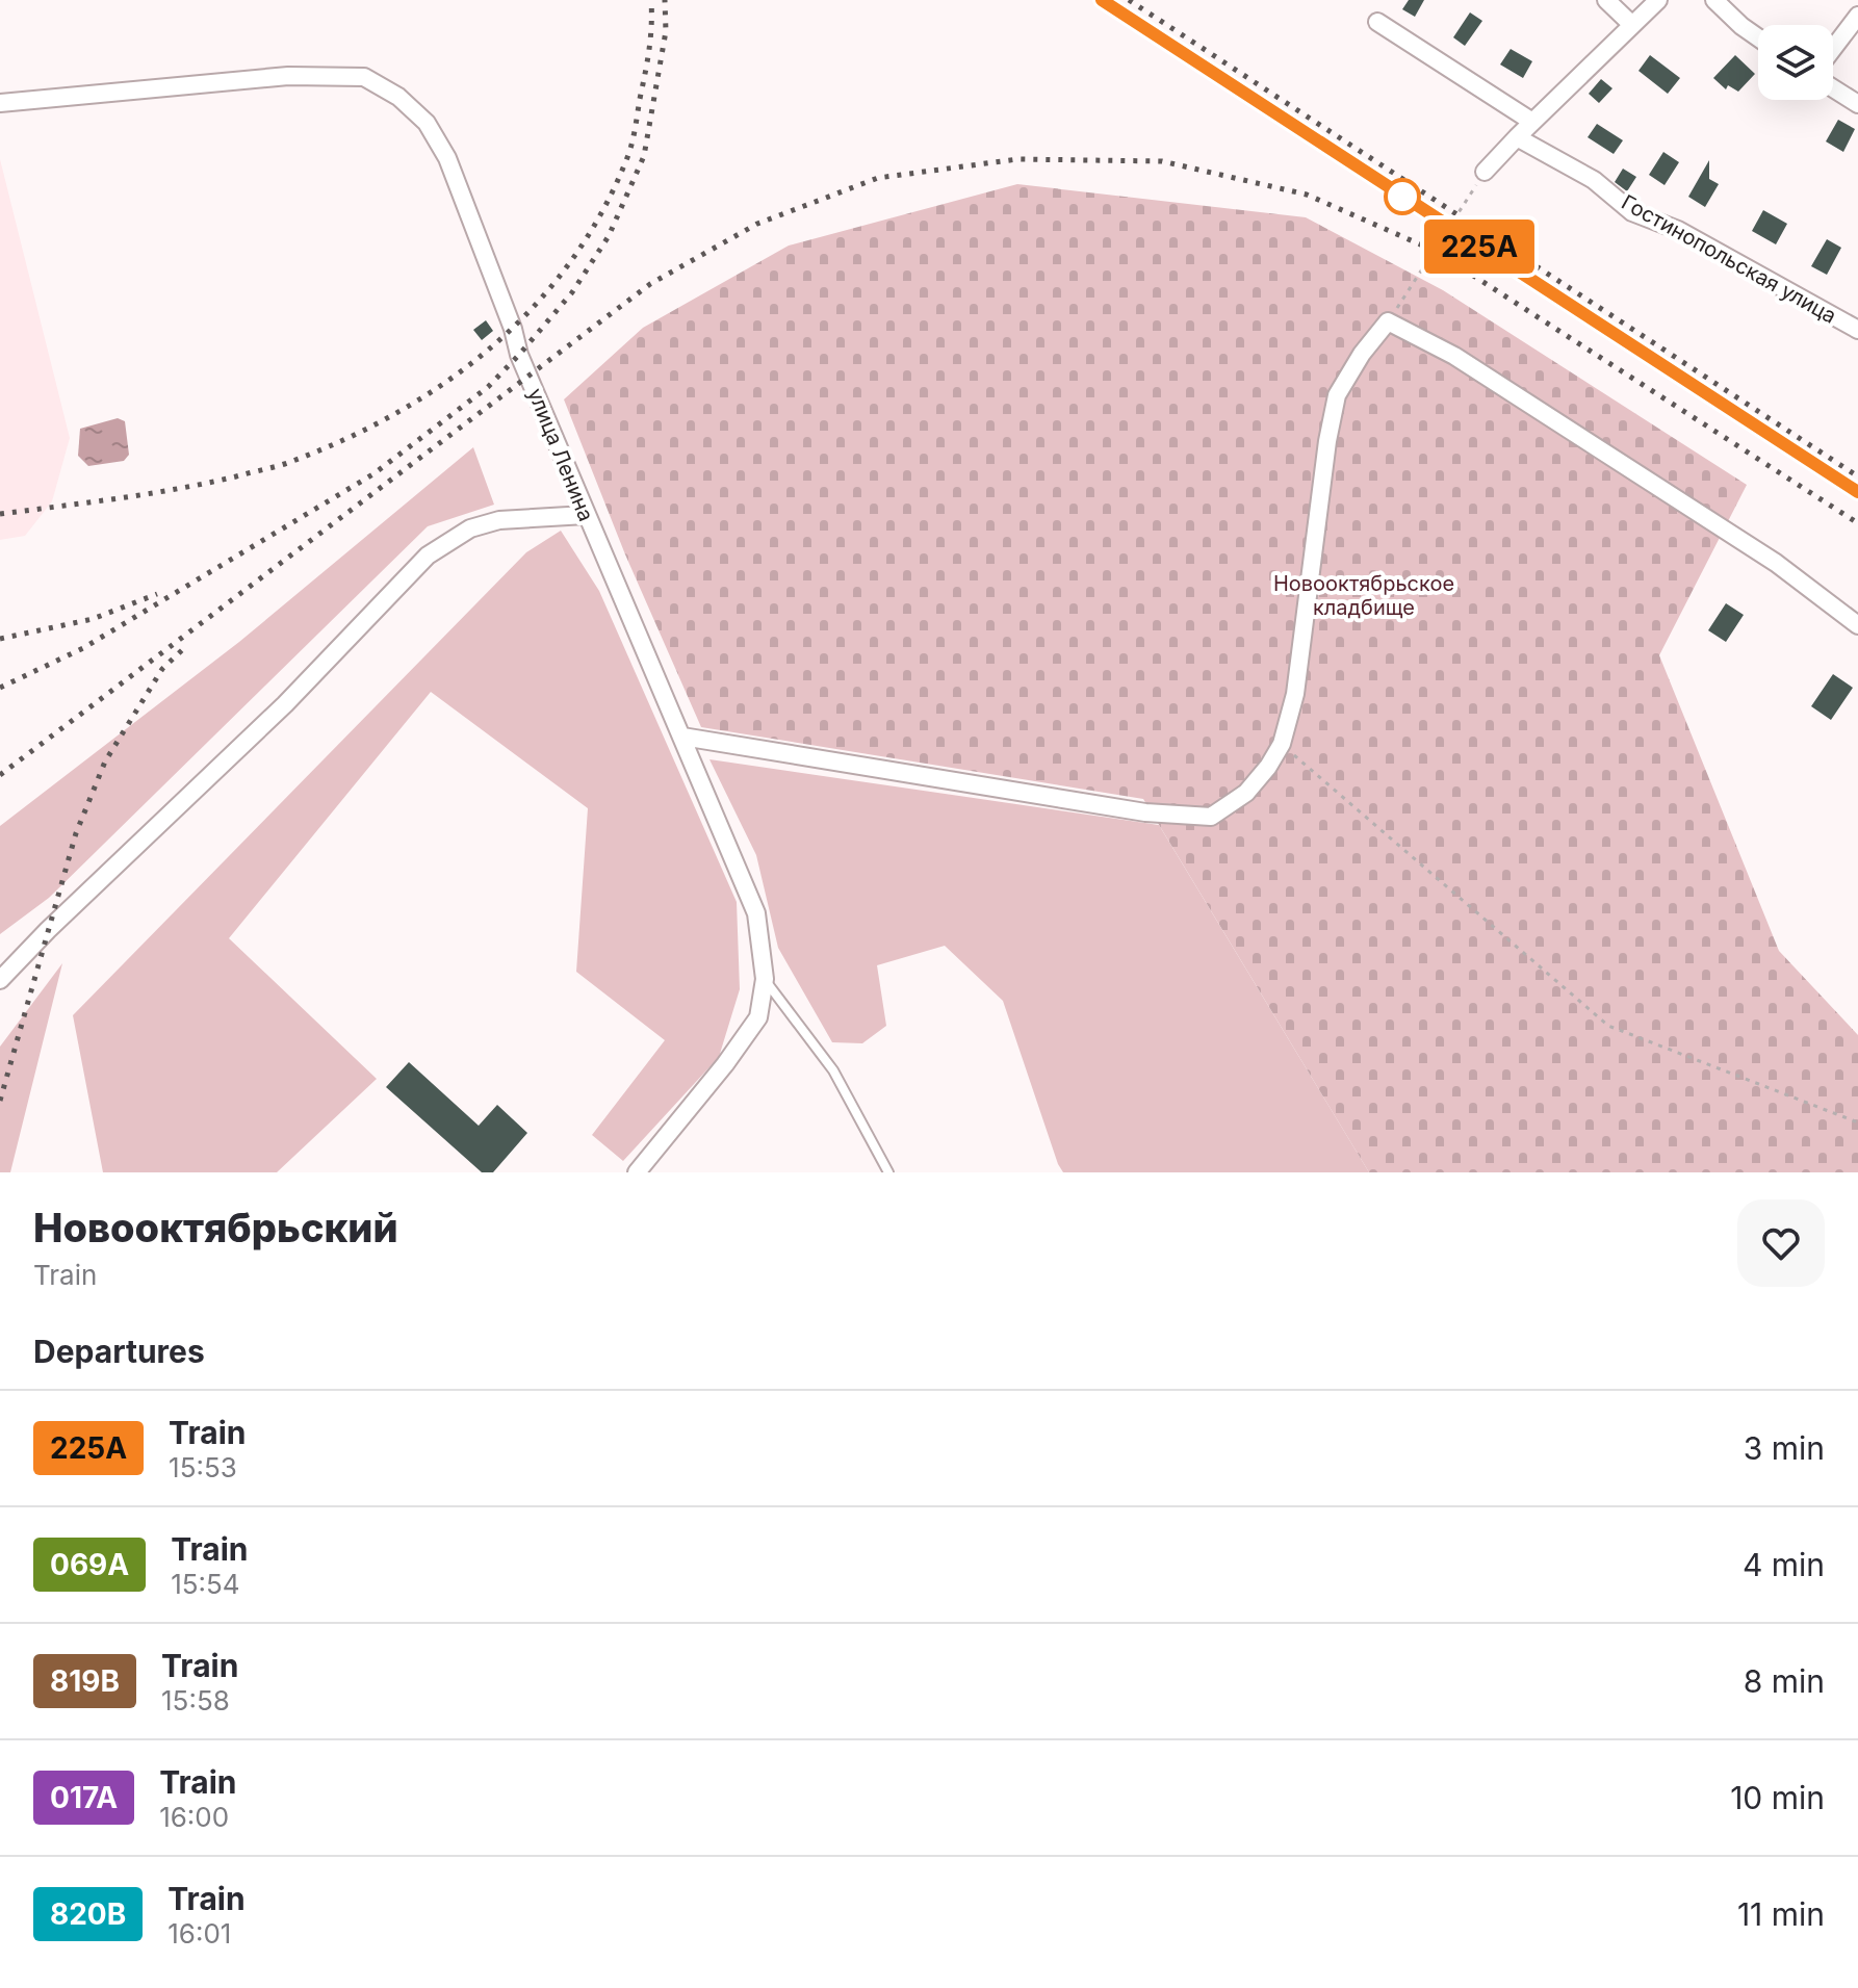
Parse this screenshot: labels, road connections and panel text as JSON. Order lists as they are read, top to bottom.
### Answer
{
  "streets": {
    "street": ["Гостинопольская улица", "улица Ленина"]
  },
  "parks": ["Новооктябрьское кладбище"],
  "page": {
    "on_map": "225А",
    "heading": [
      ["Новооктябрьский", "Train"],
      "Departures"
    ],
    "list": [
      {
        "mark": "225А",
        "name": "Train",
        "note": "15:53",
        "value": "3 min"
      },
      {
        "mark": "069А",
        "name": "Train",
        "note": "15:54",
        "value": "4 min"
      },
      {
        "mark": "819В",
        "name": "Train",
        "note": "15:58",
        "value": "8 min"
      },
      {
        "mark": "017А",
        "name": "Train",
        "note": "16:00",
        "value": "10 min"
      },
      {
        "mark": "820В",
        "name": "Train",
        "note": "16:01",
        "value": "11 min"
      }
    ]
  }
}
